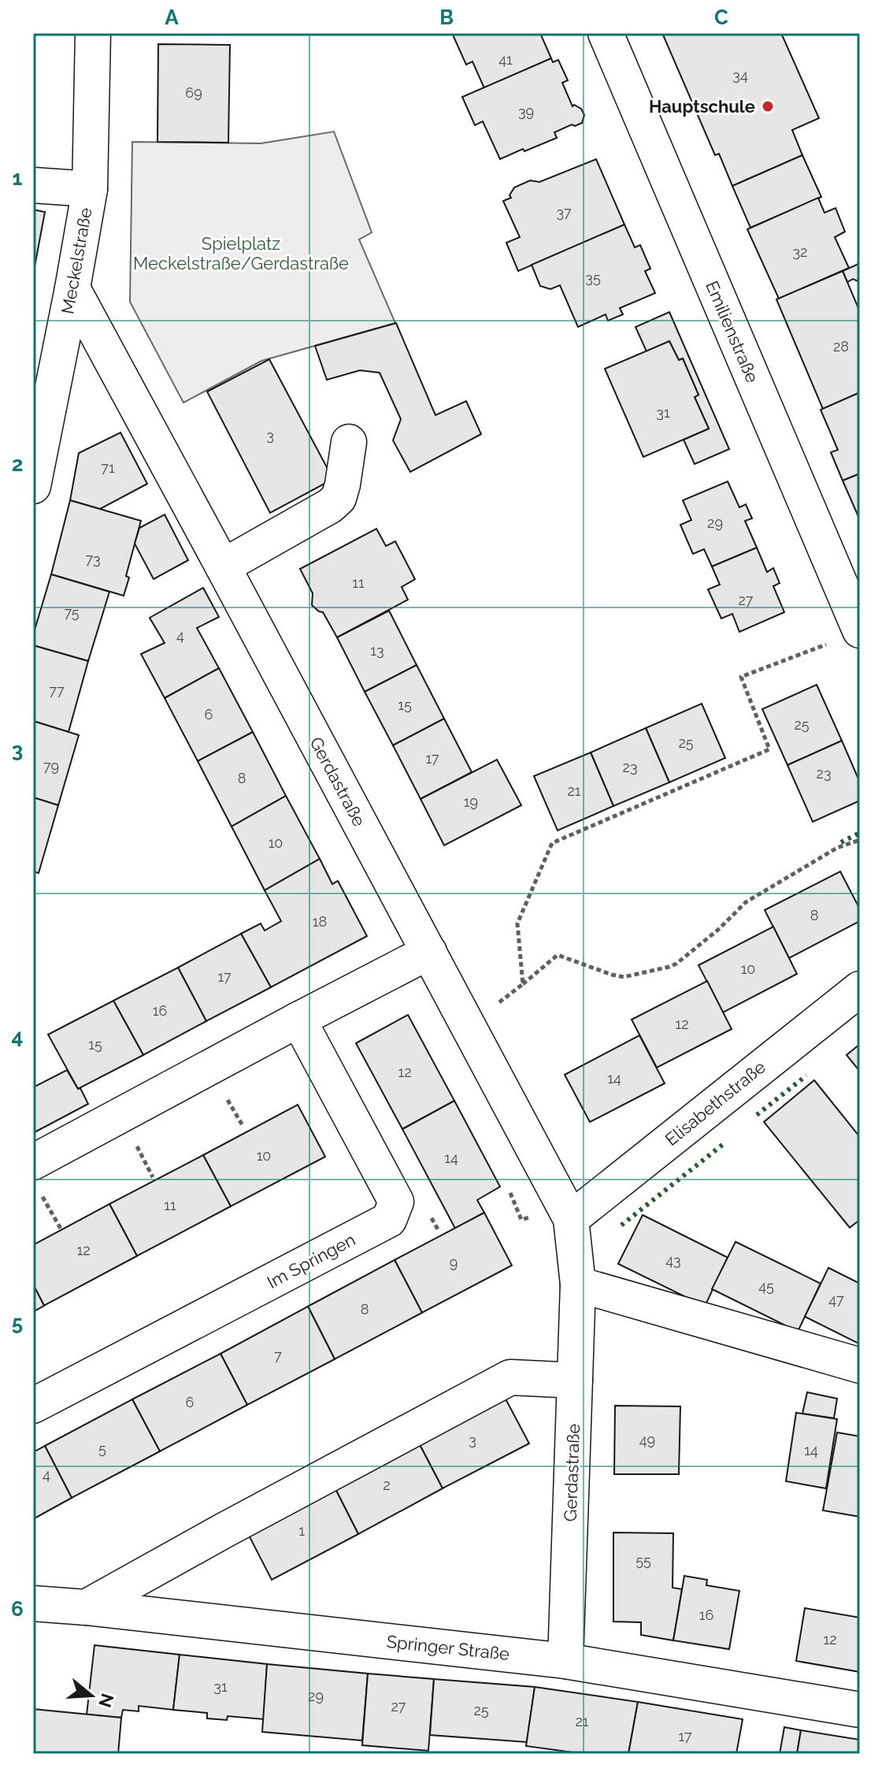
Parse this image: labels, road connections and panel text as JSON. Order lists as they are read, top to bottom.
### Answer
{
  "streets": {
    "street": [
      "Meckelstraße",
      "Emilienstraße",
      "Gerdastraße",
      "Elisabethstraße",
      "Im Springen",
      "Springer Straße"
    ]
  },
  "crossings": [
    ["Meckelstraße", "Gerdastraße"],
    ["Gerdastraße", "Elisabethstraße"],
    ["Gerdastraße", "Springer Straße"]
  ],
  "parks": ["Spielplatz Meckelstraße/Gerdastraße"],
  "places": ["Hauptschule"],
  "house_numbers": [
    "41",
    "34",
    "69",
    "39",
    "37",
    "32",
    "35",
    "28",
    "31",
    "3",
    "71",
    "29",
    "73",
    "11",
    "27",
    "75",
    "4",
    "13",
    "77",
    "15",
    "6",
    "25",
    "25",
    "17",
    "79",
    "23",
    "23",
    "8",
    "21",
    "19",
    "10",
    "8",
    "18",
    "10",
    "17",
    "16",
    "12",
    "15",
    "12",
    "14",
    "10",
    "14",
    "11",
    "12",
    "43",
    "9",
    "45",
    "47",
    "8",
    "7",
    "6",
    "3",
    "49",
    "5",
    "14",
    "4",
    "2",
    "1",
    "55",
    "16",
    "12",
    "31",
    "29",
    "27",
    "25",
    "21",
    "17"
  ],
  "north": "right",
  "grid": {
    "columns": ["A", "B", "C"],
    "rows": [
      "1",
      "2",
      "3",
      "4",
      "5",
      "6"
    ]
  }
}
